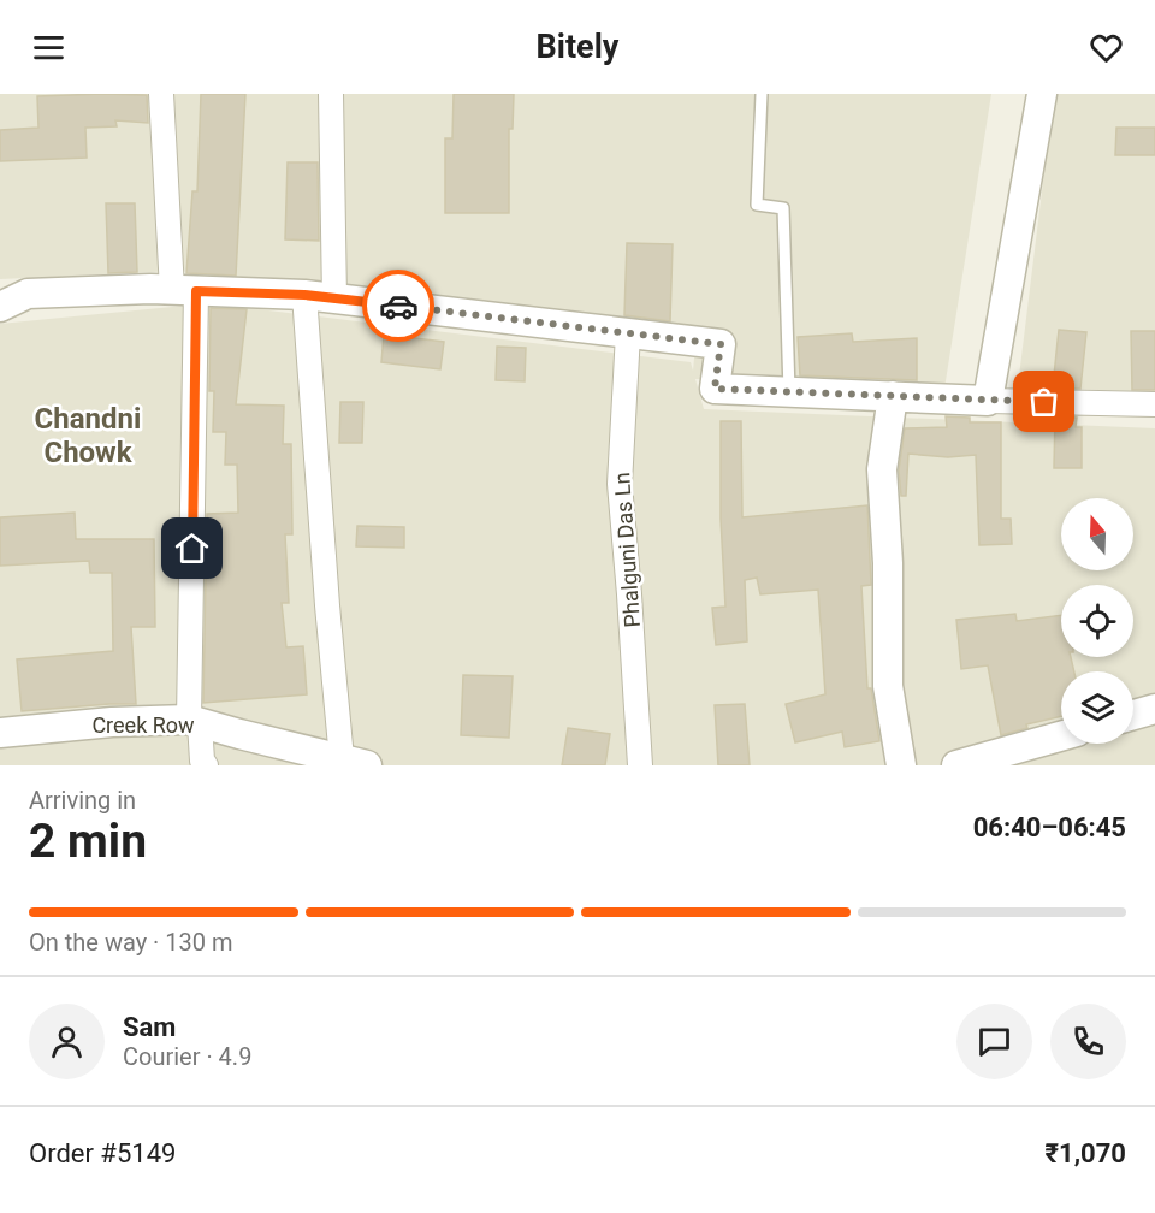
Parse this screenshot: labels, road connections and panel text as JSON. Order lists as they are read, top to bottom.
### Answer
{
  "streets": {
    "street": ["Phalguni Das Ln", "Creek Row"]
  },
  "districts": ["Chandni Chowk"],
  "north": "top",
  "page": {
    "header": "Bitely",
    "heading": ["2 min", "Arriving in", "06:40–06:45"],
    "panel": [
      "Sam",
      "Courier · 4.9",
      "Order #5149",
      "₹1,070"
    ],
    "bar": "On the way · 130 m"
  }
}
